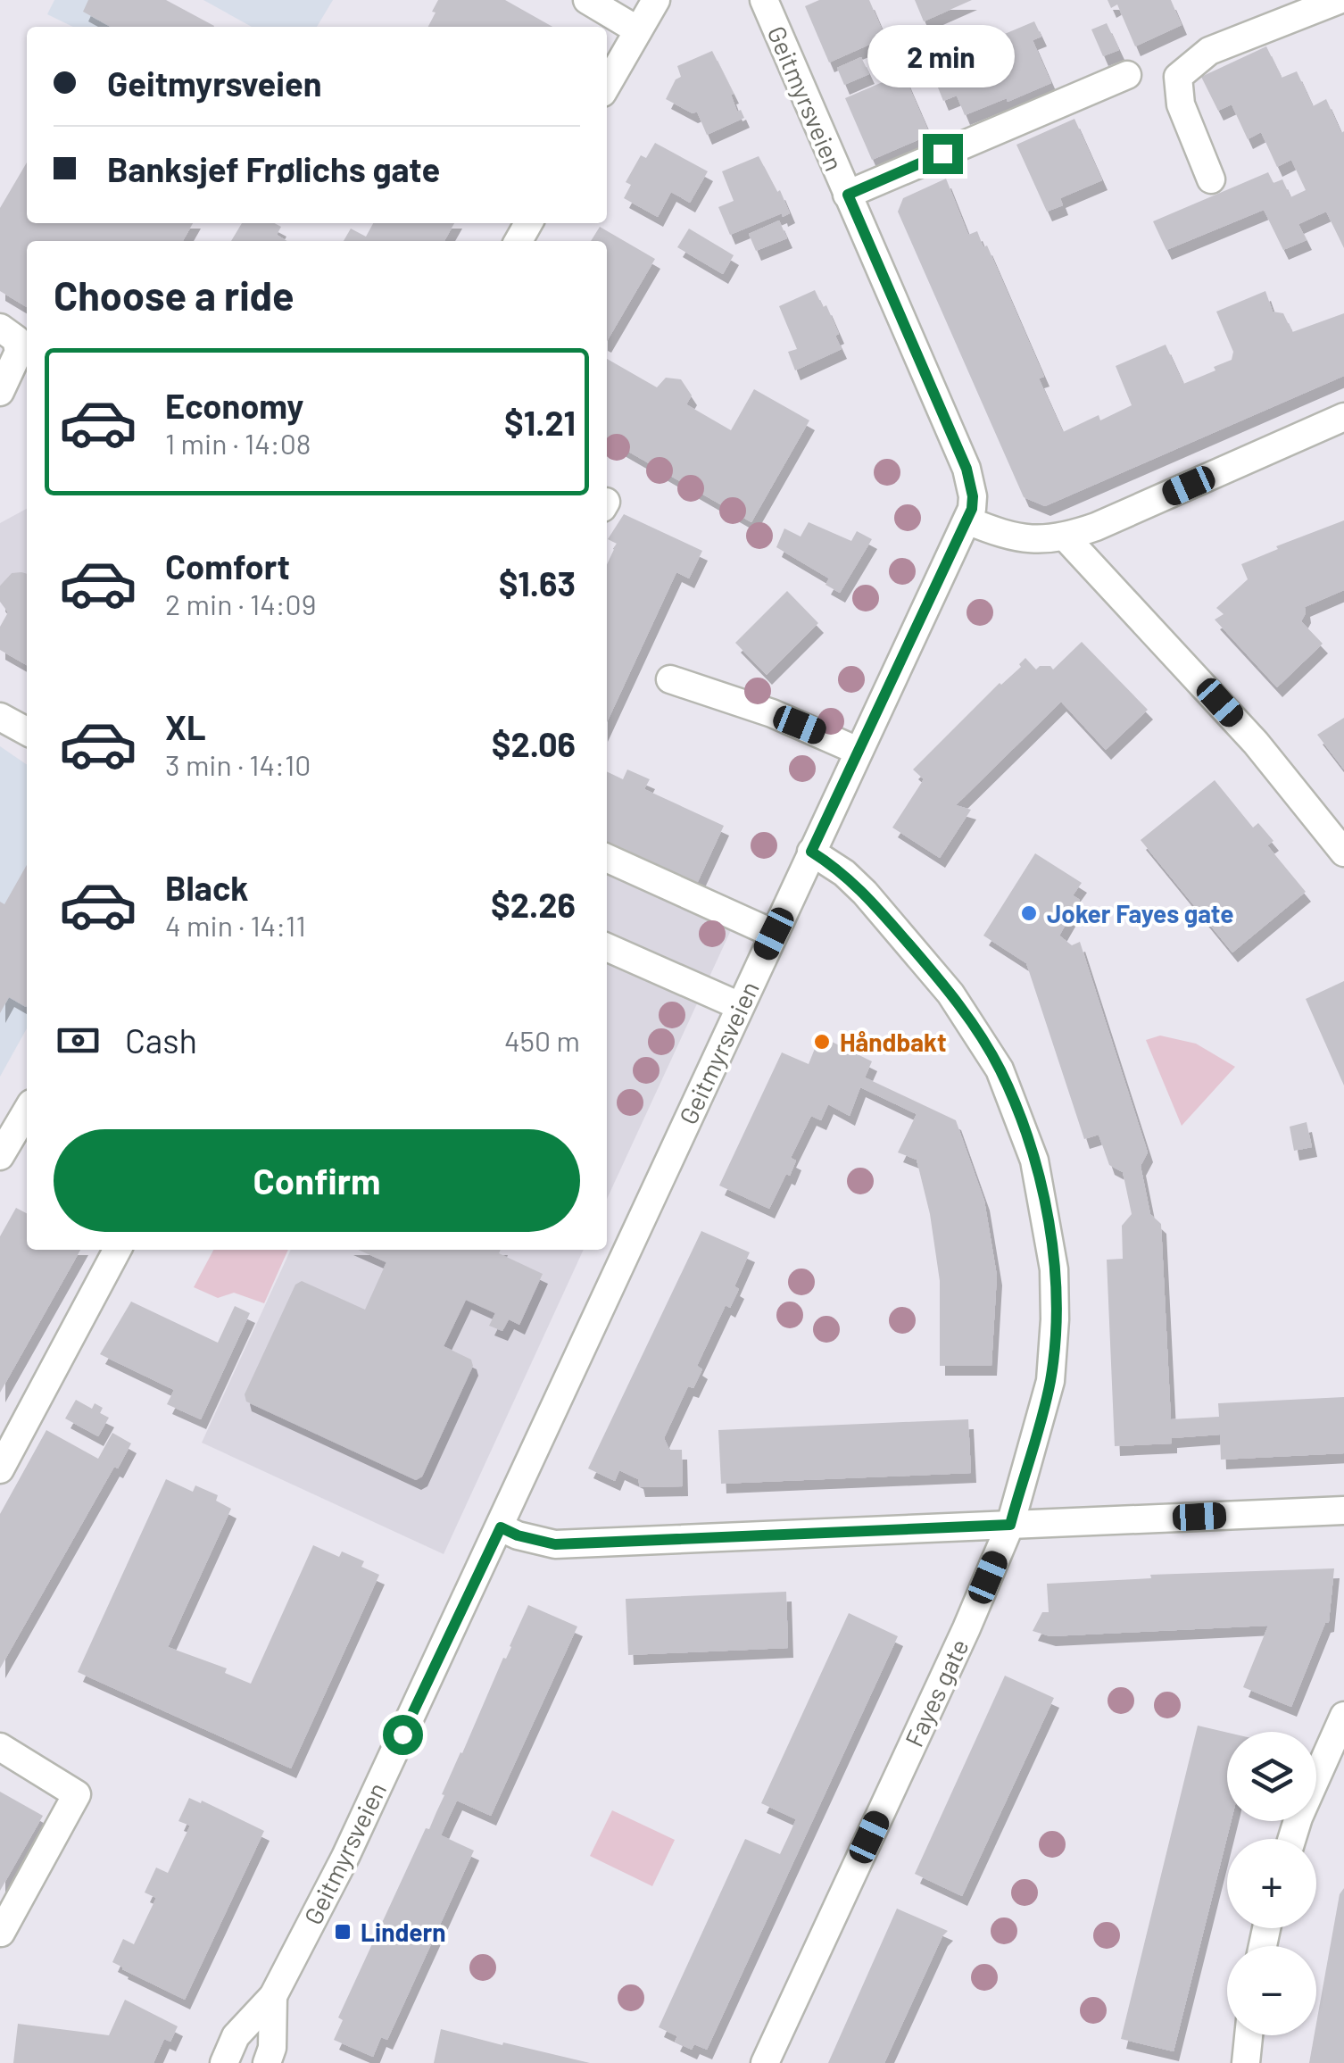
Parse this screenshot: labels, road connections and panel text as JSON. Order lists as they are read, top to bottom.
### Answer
{
  "streets": {
    "street": ["Geitmyrsveien", "Fayes gate"]
  },
  "crossings": [
    ["Geitmyrsveien", "Fayes gate"]
  ],
  "places": {
    "other": ["Joker Fayes gate", "Håndbakt"],
    "transit": ["Lindern"]
  },
  "page": {
    "bubble": "2 min",
    "banner": ["Geitmyrsveien", "Banksjef Frølichs gate"],
    "heading": "Choose a ride",
    "list": [
      {
        "name": "Economy",
        "note": "1 min · 14:08",
        "value": "$1.21"
      },
      {
        "name": "Comfort",
        "note": "2 min · 14:09",
        "value": "$1.63"
      },
      {
        "name": "XL",
        "note": "3 min · 14:10",
        "value": "$2.06"
      },
      {
        "name": "Black",
        "note": "4 min · 14:11",
        "value": "$2.26"
      }
    ],
    "pay": ["Cash", "450 m"],
    "buttons": "Confirm",
    "map_buttons": ["+", "−"]
  }
}
